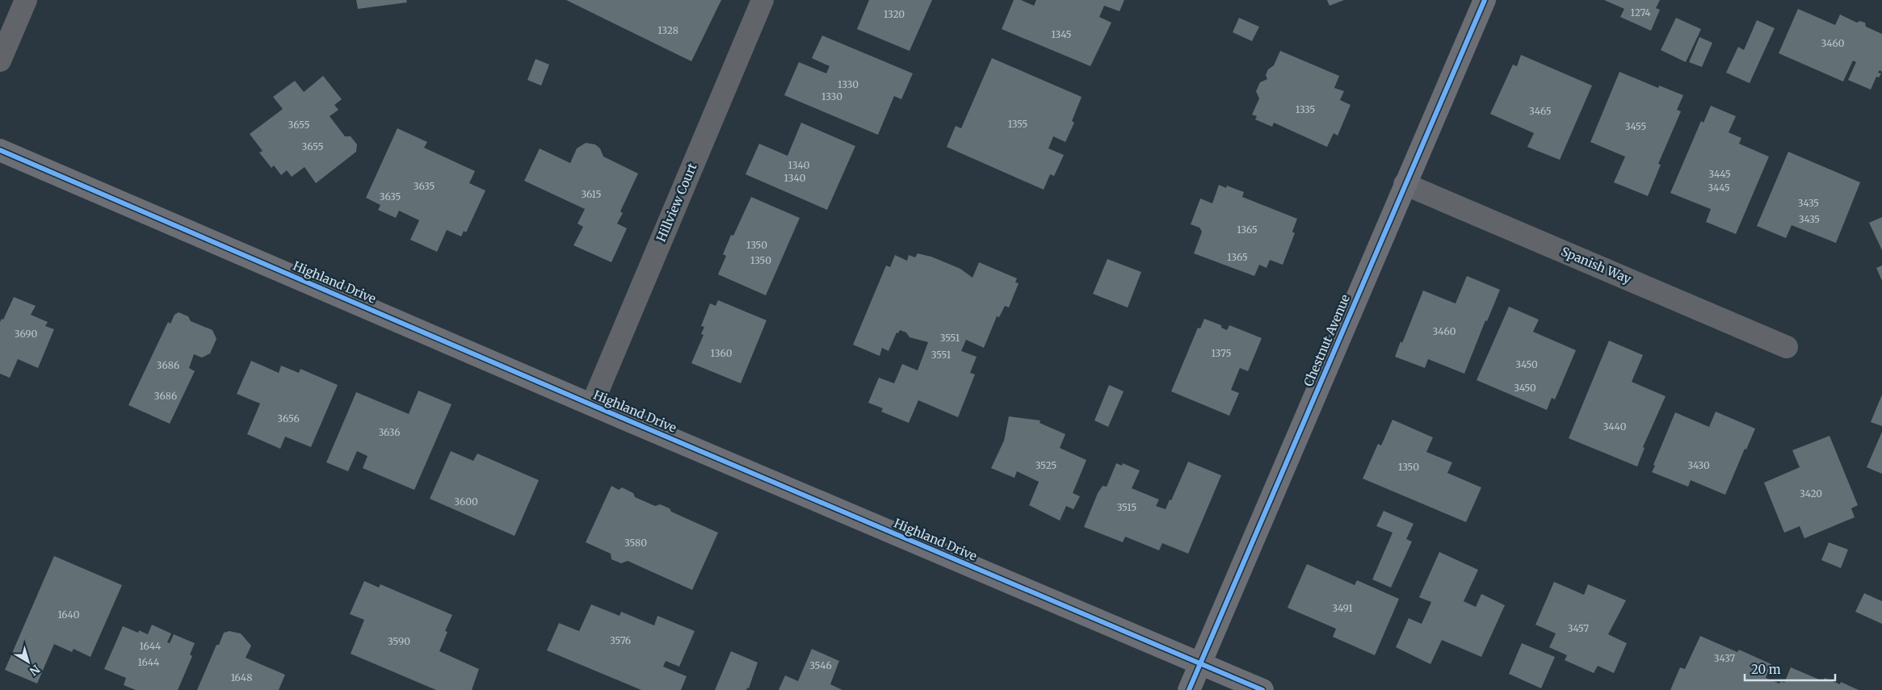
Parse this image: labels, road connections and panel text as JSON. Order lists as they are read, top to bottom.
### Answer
{
  "streets": {
    "street": [
      "Hillview Court",
      "Spanish Way",
      "Highland Drive",
      "Chestnut Avenue"
    ]
  },
  "crossings": [
    ["Hillview Court", "Highland Drive"],
    ["Spanish Way", "Chestnut Avenue"],
    ["Highland Drive", "Chestnut Avenue"]
  ],
  "house_numbers": [
    "1274",
    "1320",
    "1328",
    "1345",
    "3460",
    "1330",
    "1330",
    "1335",
    "3465",
    "1355",
    "3655",
    "3455",
    "3655",
    "1340",
    "3445",
    "1340",
    "3635",
    "3445",
    "3615",
    "3635",
    "3435",
    "3435",
    "1365",
    "1350",
    "1365",
    "1350",
    "3460",
    "3690",
    "3551",
    "1360",
    "1375",
    "3551",
    "3450",
    "3686",
    "3450",
    "3686",
    "3656",
    "3440",
    "3636",
    "3525",
    "3430",
    "1350",
    "3420",
    "3600",
    "3515",
    "3580",
    "3491",
    "1640",
    "3457",
    "3576",
    "3590",
    "1644",
    "3437",
    "1644",
    "3546",
    "1648"
  ],
  "scale_bar": "20 m",
  "north": "bottom right"
}
